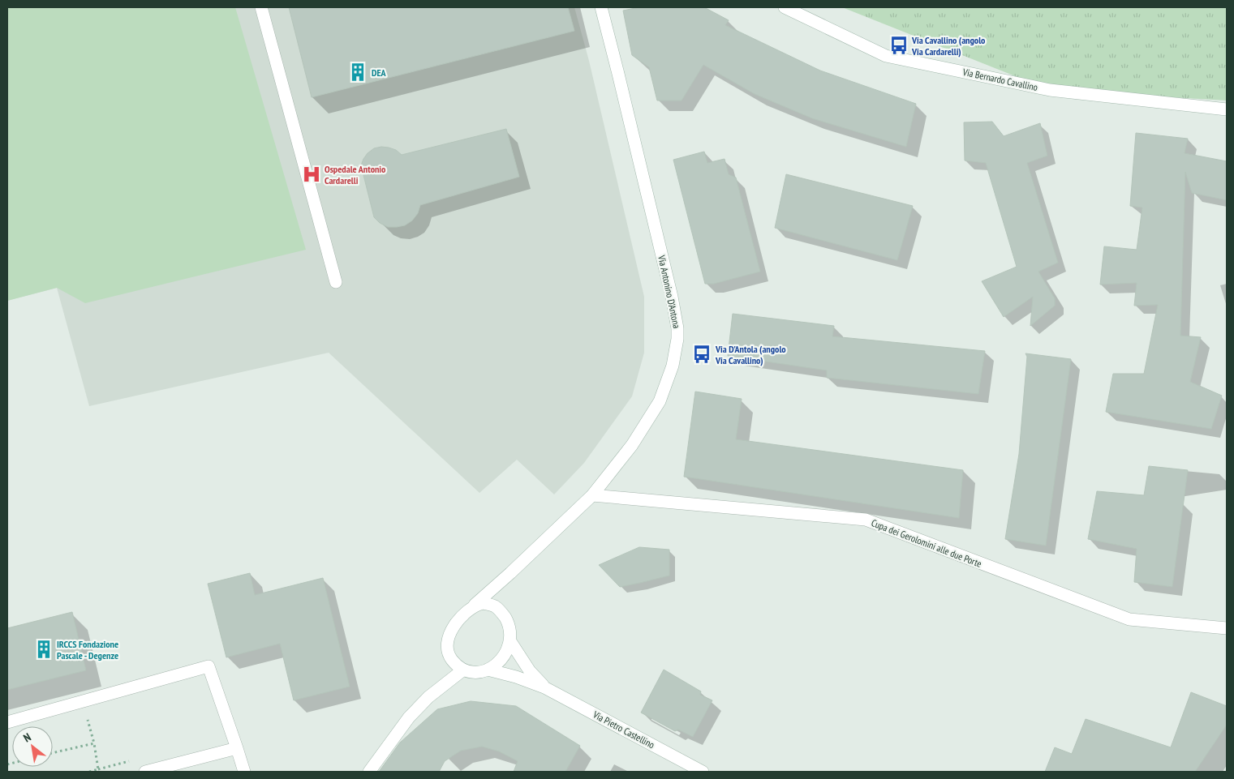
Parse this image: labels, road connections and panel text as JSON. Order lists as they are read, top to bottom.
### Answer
{
  "streets": {
    "main road": [
      "Via Bernardo Cavallino",
      "Via Antonino D'Antona",
      "Cupa dei Gerolomini alle due Porte",
      "Via Pietro Castellino"
    ]
  },
  "crossings": [
    ["Via Antonino D'Antona", "Cupa dei Gerolomini alle due Porte"],
    ["Via Antonino D'Antona", "Via Pietro Castellino"]
  ],
  "places": {
    "bus stop": ["Via Cavallino (angolo Via Cardarelli)", "Via D'Antola (angolo Via Cavallino)"],
    "building": ["DEA", "IRCCS Fondazione Pascale - Degenze"],
    "hospital": ["Ospedale Antonio Cardarelli"]
  },
  "north": "top left"
}
